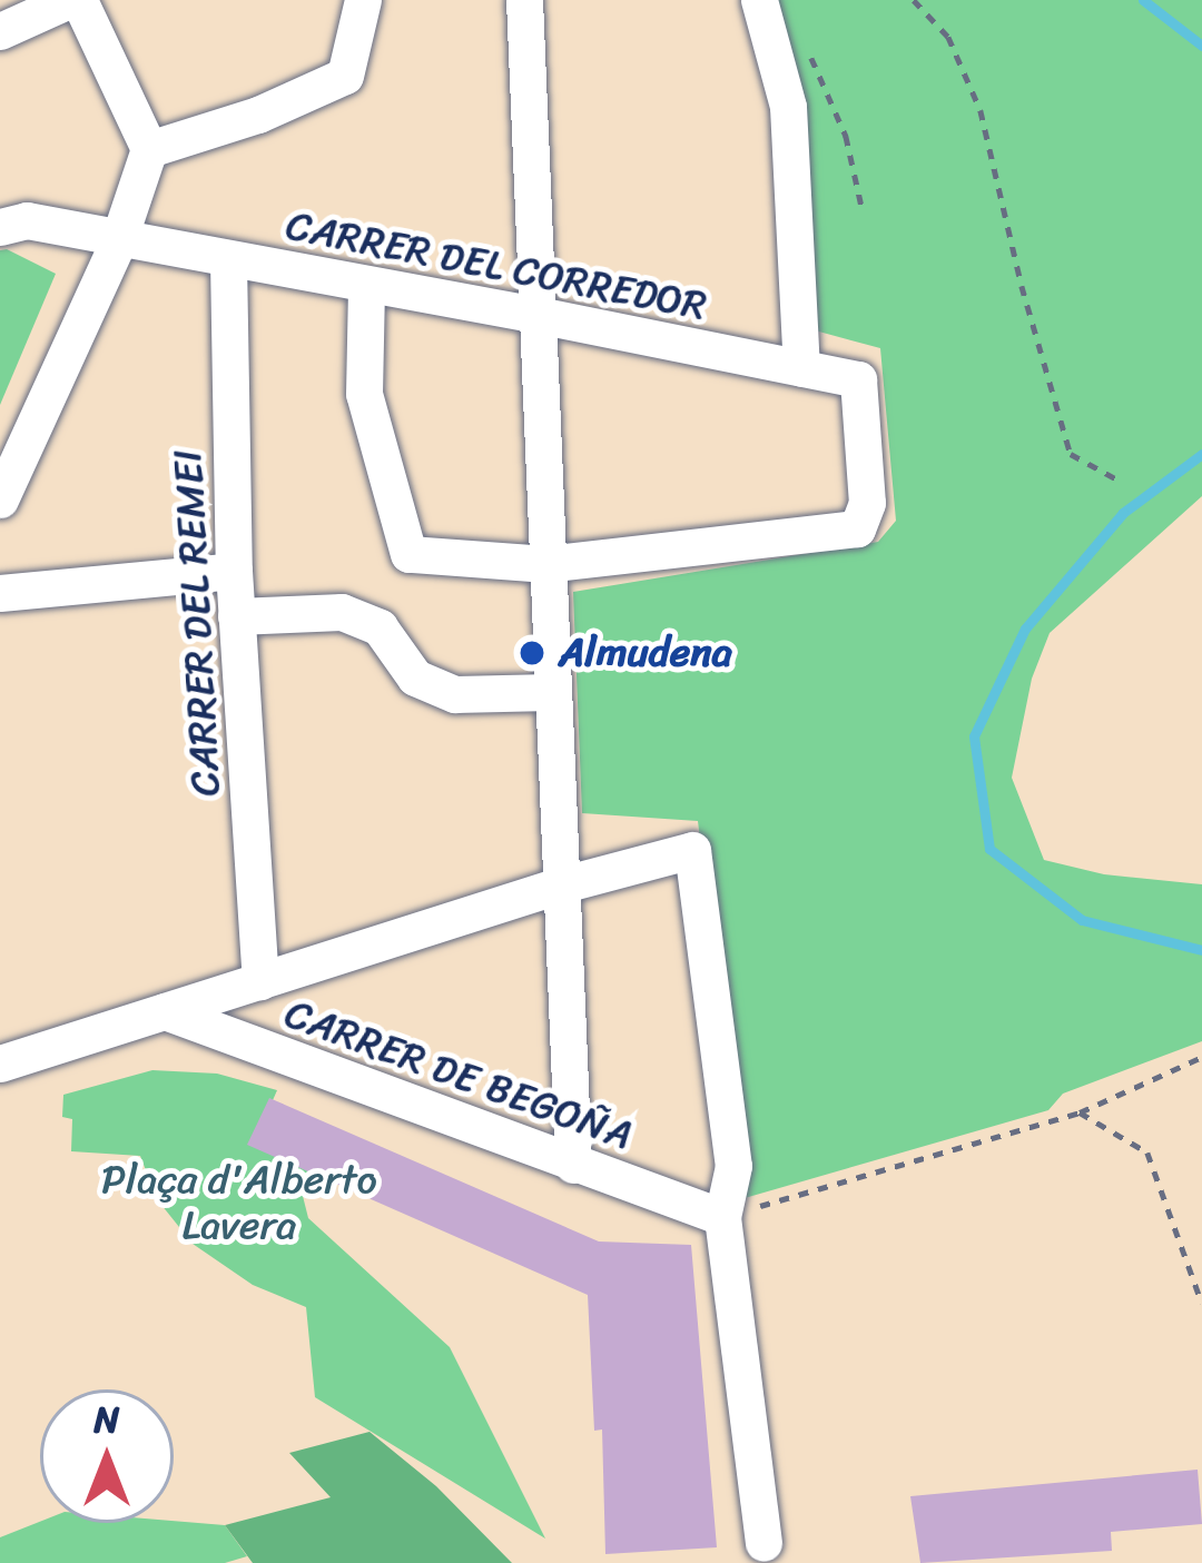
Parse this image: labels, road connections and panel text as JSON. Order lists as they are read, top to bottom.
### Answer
{
  "streets": {
    "street": ["CARRER DEL CORREDOR", "CARRER DEL REMEI", "CARRER DE BEGOÑA"]
  },
  "crossings": [
    ["CARRER DEL CORREDOR", "CARRER DEL REMEI"],
    ["CARRER DEL REMEI", "CARRER DE BEGOÑA"]
  ],
  "parks": ["Plaça d'Alberto Lavera"],
  "places": ["Almudena"],
  "north": "top"
}
